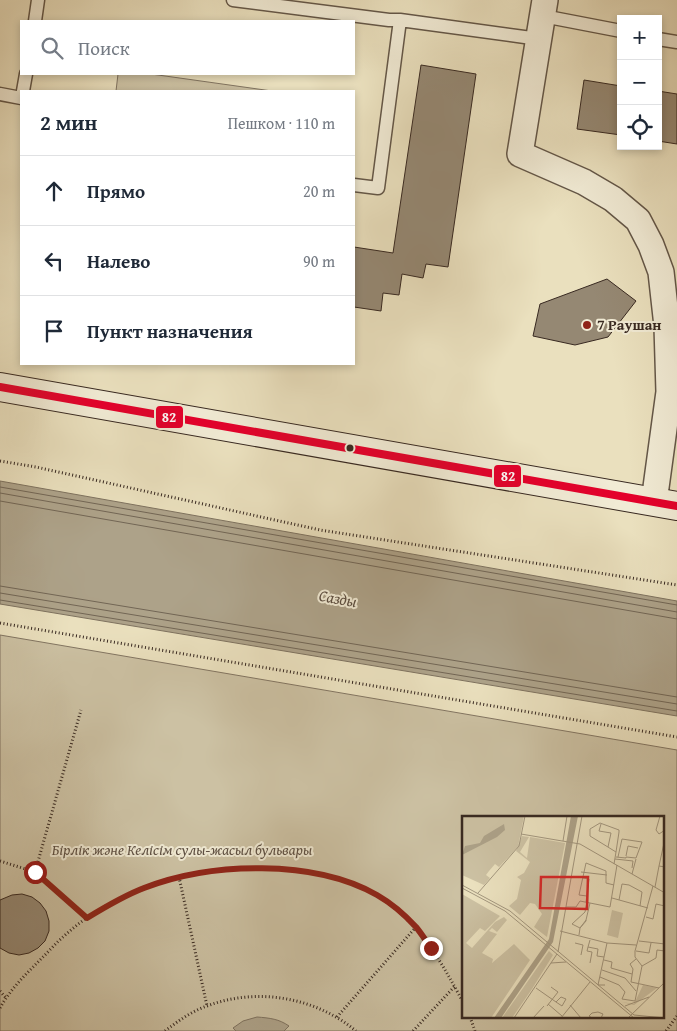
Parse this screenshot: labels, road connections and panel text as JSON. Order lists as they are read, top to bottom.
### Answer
{
  "water": ["Сазды"],
  "parks": ["Бірлік және Келісім сулы-жасыл бульвары"],
  "places": ["7 Раушан"],
  "lines": ["transit line 82"],
  "page": {
    "map_buttons": ["+", "−"],
    "search": "Поиск",
    "heading": ["2 мин", "Пешком · 110 m"],
    "list": [
      ["Прямо", "20 m"],
      ["Налево", "90 m"],
      "Пункт назначения"
    ]
  }
}
